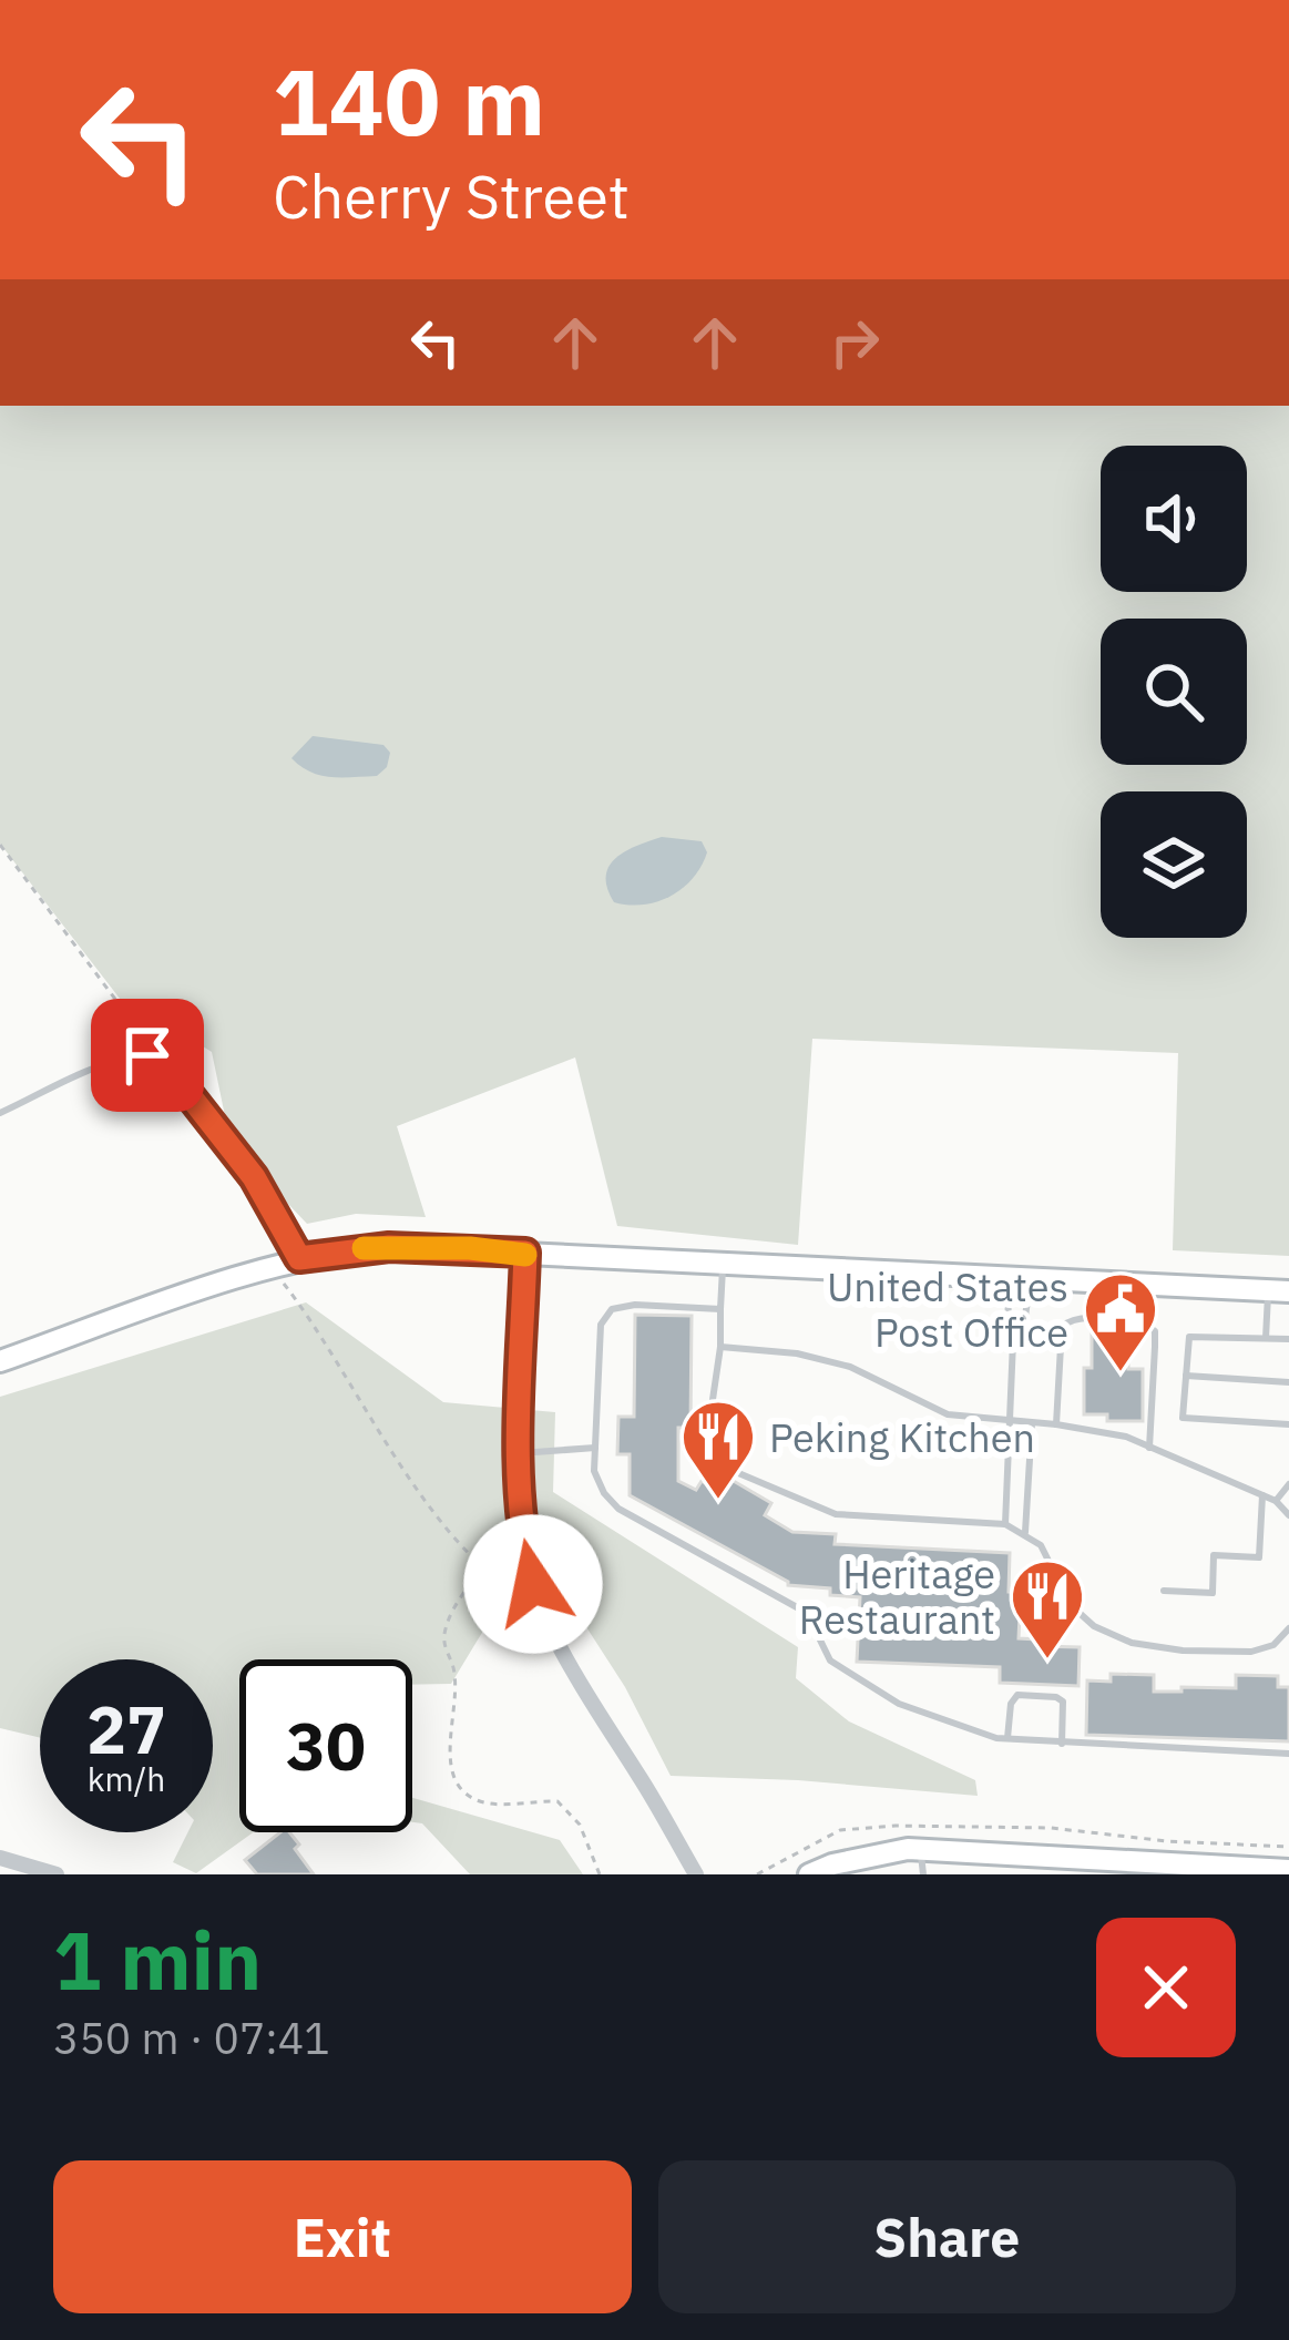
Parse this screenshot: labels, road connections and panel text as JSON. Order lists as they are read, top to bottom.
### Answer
{
  "places": {
    "public building": ["United States Post Office"],
    "restaurant": ["Peking Kitchen", "Heritage Restaurant"]
  },
  "page": {
    "turn": ["140 m", "Cherry Street"],
    "speed": "27 km/h",
    "limit": "30",
    "heading": ["1 min", "350 m · 07:41"],
    "buttons": ["Exit", "Share"]
  }
}
